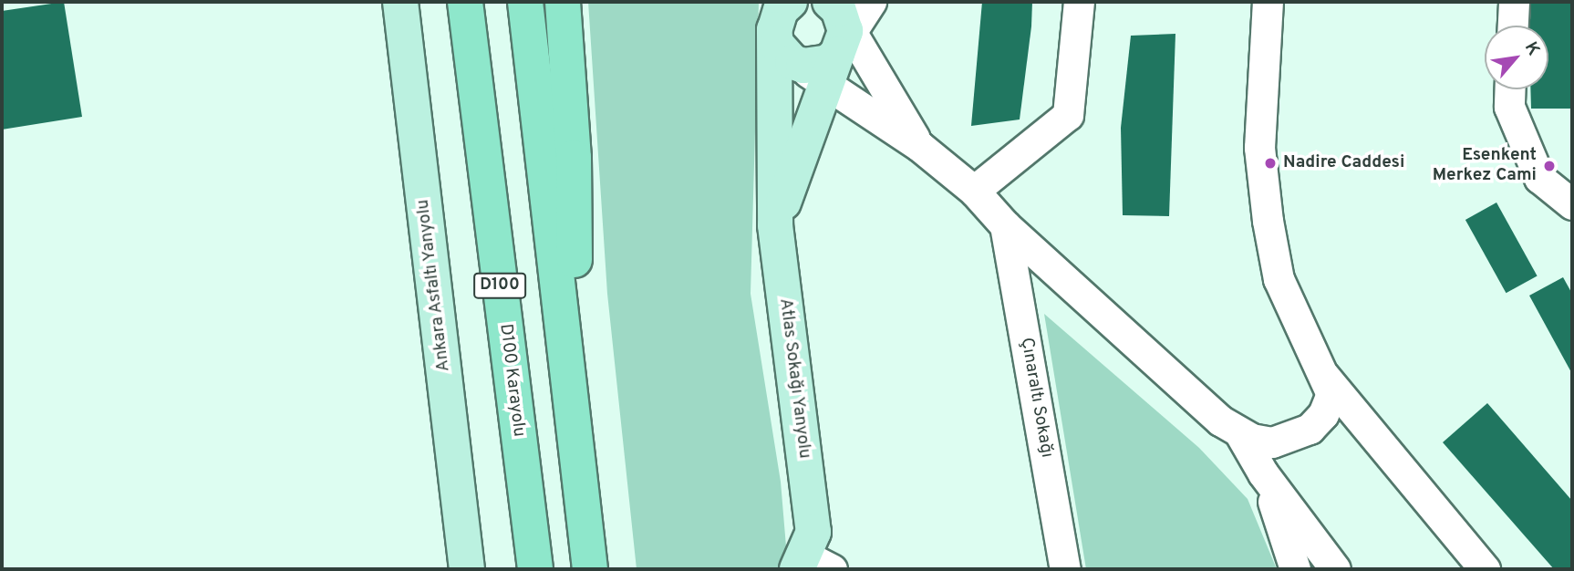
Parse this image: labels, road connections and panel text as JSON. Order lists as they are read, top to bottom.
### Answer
{
  "streets": {
    "highway": ["D100", "D100 Karayolu"],
    "main road": ["Ankara Asfaltı Yanyolu", "Atlas Sokağı Yanyolu"],
    "street": ["Çınaraltı Sokağı"]
  },
  "places": ["Nadire Caddesi", "Esenkent Merkez Cami"],
  "north": "top right"
}
